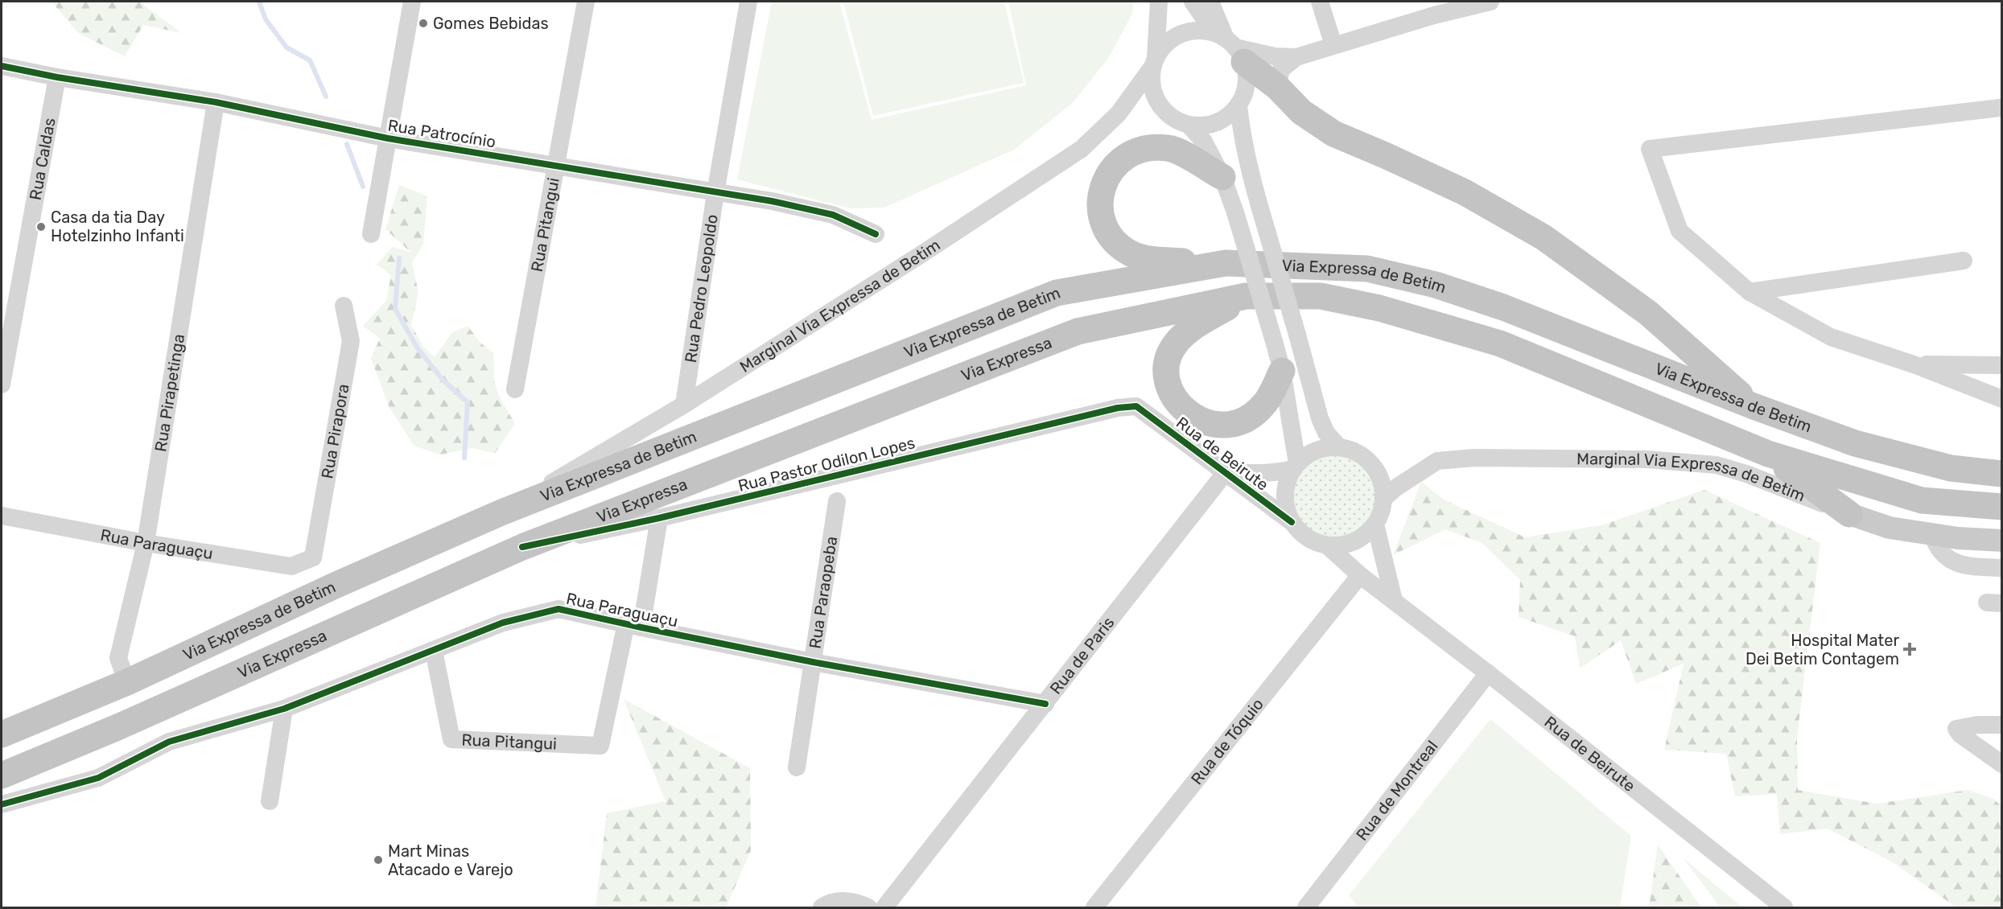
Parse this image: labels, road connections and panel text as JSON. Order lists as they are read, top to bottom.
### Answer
{
  "streets": {
    "highway": ["Via Expressa de Betim", "Via Expressa"],
    "main road": ["Marginal Via Expressa de Betim"],
    "street": [
      "Rua Patrocínio",
      "Rua Caldas",
      "Rua Pitangui",
      "Rua Pedro Leopoldo",
      "Rua Pirapetinga",
      "Rua Pirapora",
      "Rua de Beirute",
      "Rua Pastor Odilon Lopes",
      "Rua Paraguaçu",
      "Rua Paraopeba",
      "Rua de Paris",
      "Rua de Tóquio",
      "Rua de Montreal"
    ]
  },
  "crossings": [
    ["Rua Patrocínio", "Rua Caldas"],
    ["Rua Patrocínio", "Rua Pitangui"],
    ["Rua Patrocínio", "Rua Pedro Leopoldo"],
    ["Rua Patrocínio", "Rua Pirapetinga"],
    ["Rua Pitangui", "Rua Paraguaçu"],
    ["Via Expressa de Betim", "Marginal Via Expressa de Betim"],
    ["Via Expressa de Betim", "Via Expressa"],
    ["Via Expressa de Betim", "Rua Pirapetinga"],
    ["Rua Pedro Leopoldo", "Marginal Via Expressa de Betim"],
    ["Marginal Via Expressa de Betim", "Rua de Beirute"],
    ["Via Expressa", "Rua Pastor Odilon Lopes"],
    ["Rua Pirapetinga", "Rua Paraguaçu"],
    ["Rua Pirapora", "Rua Paraguaçu"],
    ["Rua de Beirute", "Rua Pastor Odilon Lopes"],
    ["Rua de Beirute", "Rua de Paris"],
    ["Rua de Beirute", "Rua de Tóquio"],
    ["Rua de Beirute", "Rua de Montreal"],
    ["Rua Paraguaçu", "Rua Paraopeba"],
    ["Rua Paraguaçu", "Rua de Paris"]
  ],
  "places": {
    "other": ["Gomes Bebidas", "Casa da tia Day Hotelzinho Infanti", "Mart Minas Atacado e Varejo"],
    "health": ["Hospital Mater Dei Betim Contagem"]
  }
}
